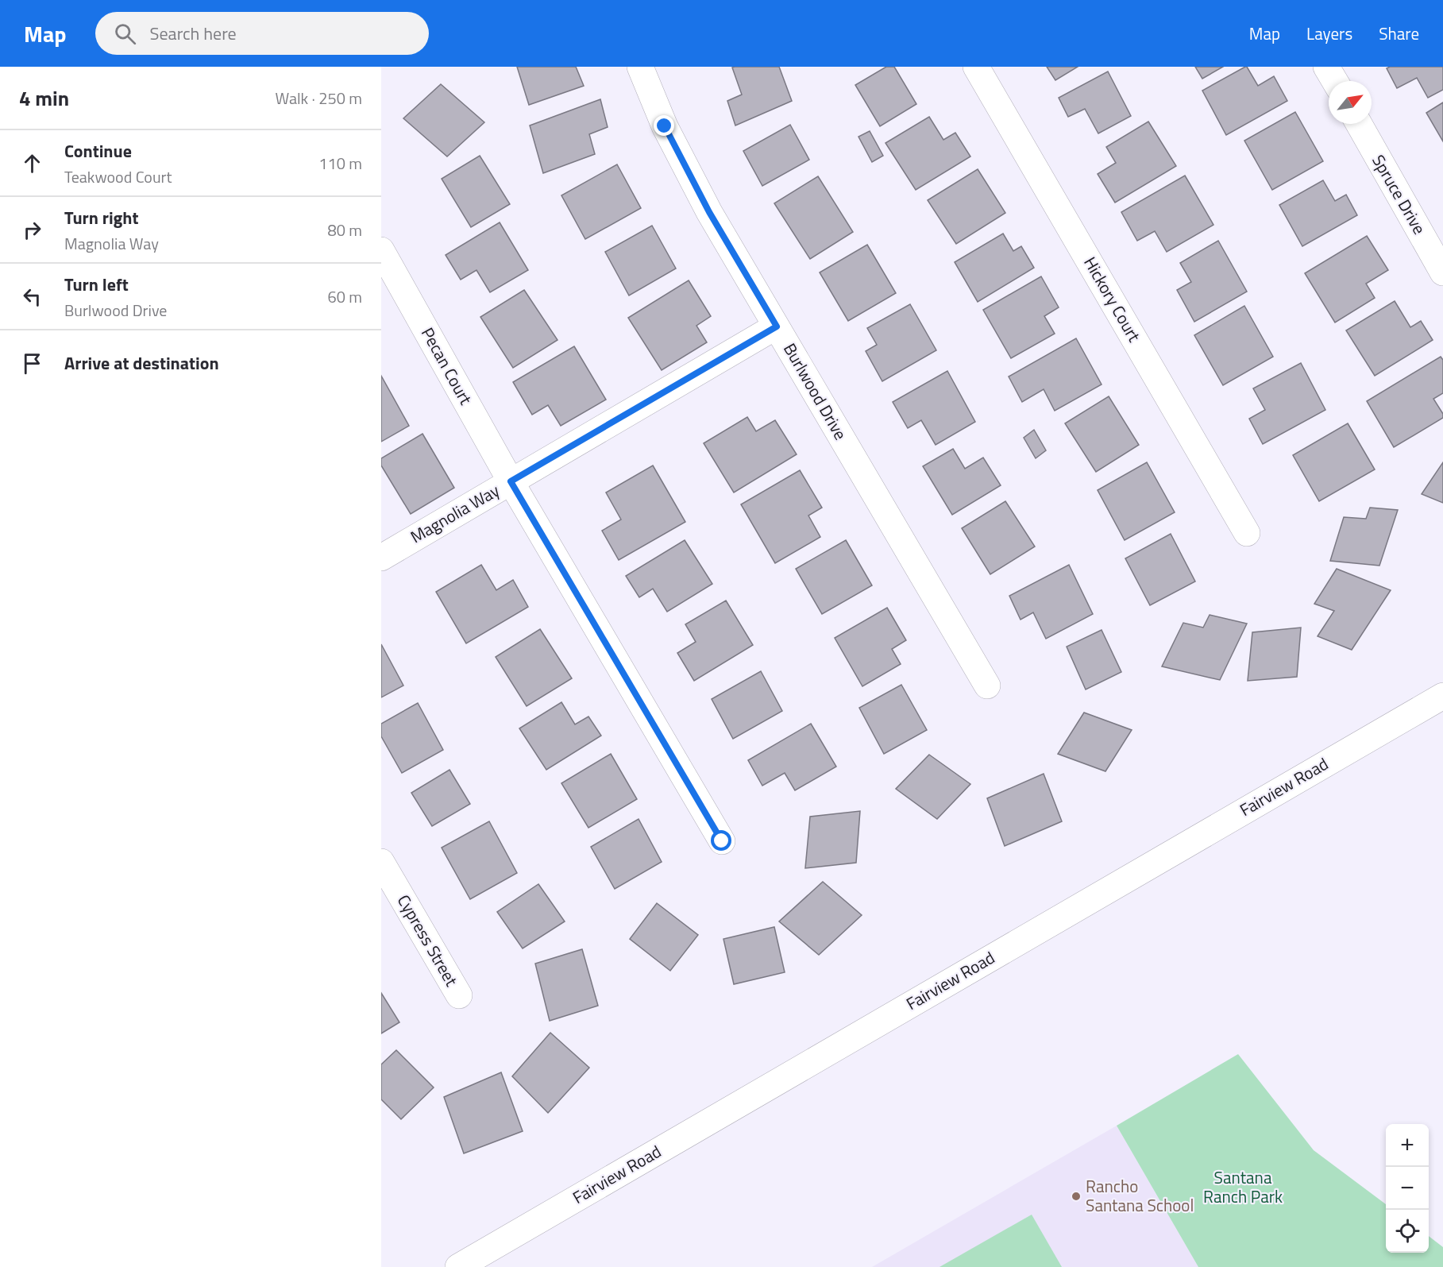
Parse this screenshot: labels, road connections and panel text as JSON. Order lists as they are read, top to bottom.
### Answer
{
  "streets": {
    "street": [
      "Spruce Drive",
      "Hickory Court",
      "Pecan Court",
      "Burlwood Drive",
      "Magnolia Way",
      "Fairview Road",
      "Cypress Street"
    ]
  },
  "crossings": [
    ["Pecan Court", "Magnolia Way"],
    ["Burlwood Drive", "Magnolia Way"]
  ],
  "parks": ["Santana Ranch Park"],
  "places": ["Rancho Santana School"],
  "north": "top right",
  "page": {
    "header": "Map",
    "search": "Search here",
    "nav": ["Map", "Layers", "Share"],
    "heading": ["4 min", "Walk · 250 m"],
    "list": [
      ["Continue", "Teakwood Court", "110 m"],
      ["Turn right", "Magnolia Way", "80 m"],
      ["Turn left", "Burlwood Drive", "60 m"],
      "Arrive at destination"
    ],
    "map_buttons": ["+", "−"]
  }
}
